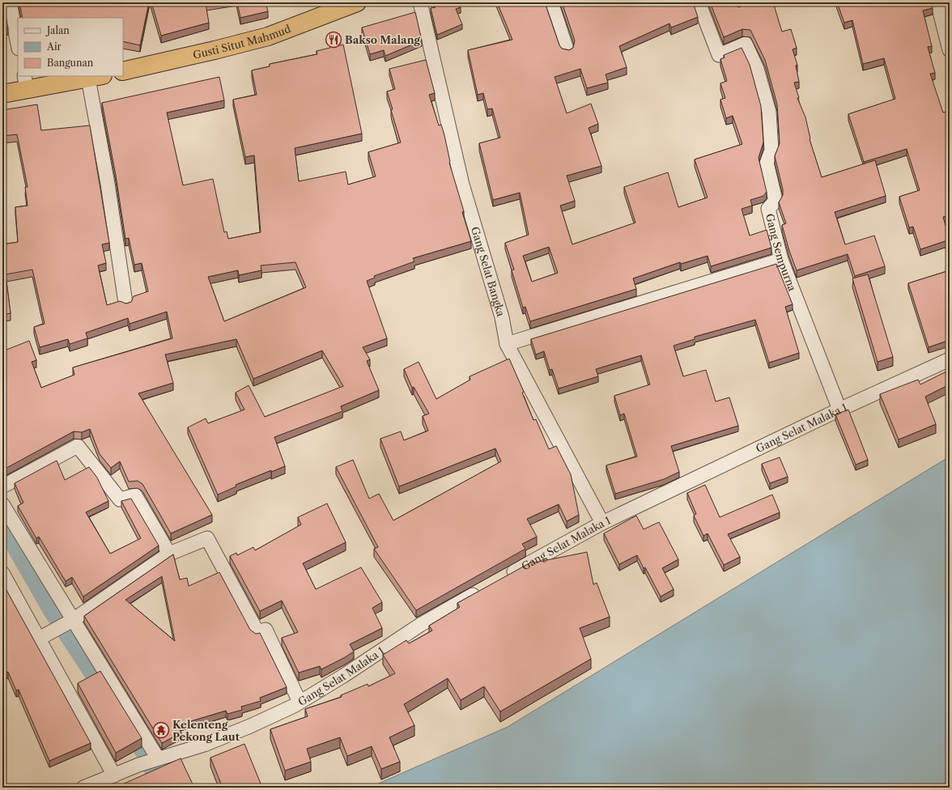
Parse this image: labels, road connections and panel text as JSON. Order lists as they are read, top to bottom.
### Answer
{
  "streets": {
    "highway": ["Gusti Situt Mahmud"],
    "street": ["Gang Sempurna", "Gang Selat Bangka", "Gang Selat Malaka 1"]
  },
  "crossings": [
    ["Gang Sempurna", "Gang Selat Malaka 1"],
    ["Gang Selat Bangka", "Gang Selat Malaka 1"]
  ],
  "places": {
    "restaurant": ["Bakso Malang"],
    "temple": ["Kelenteng Pekong Laut"]
  },
  "legend": ["Jalan", "Air", "Bangunan"]
}
